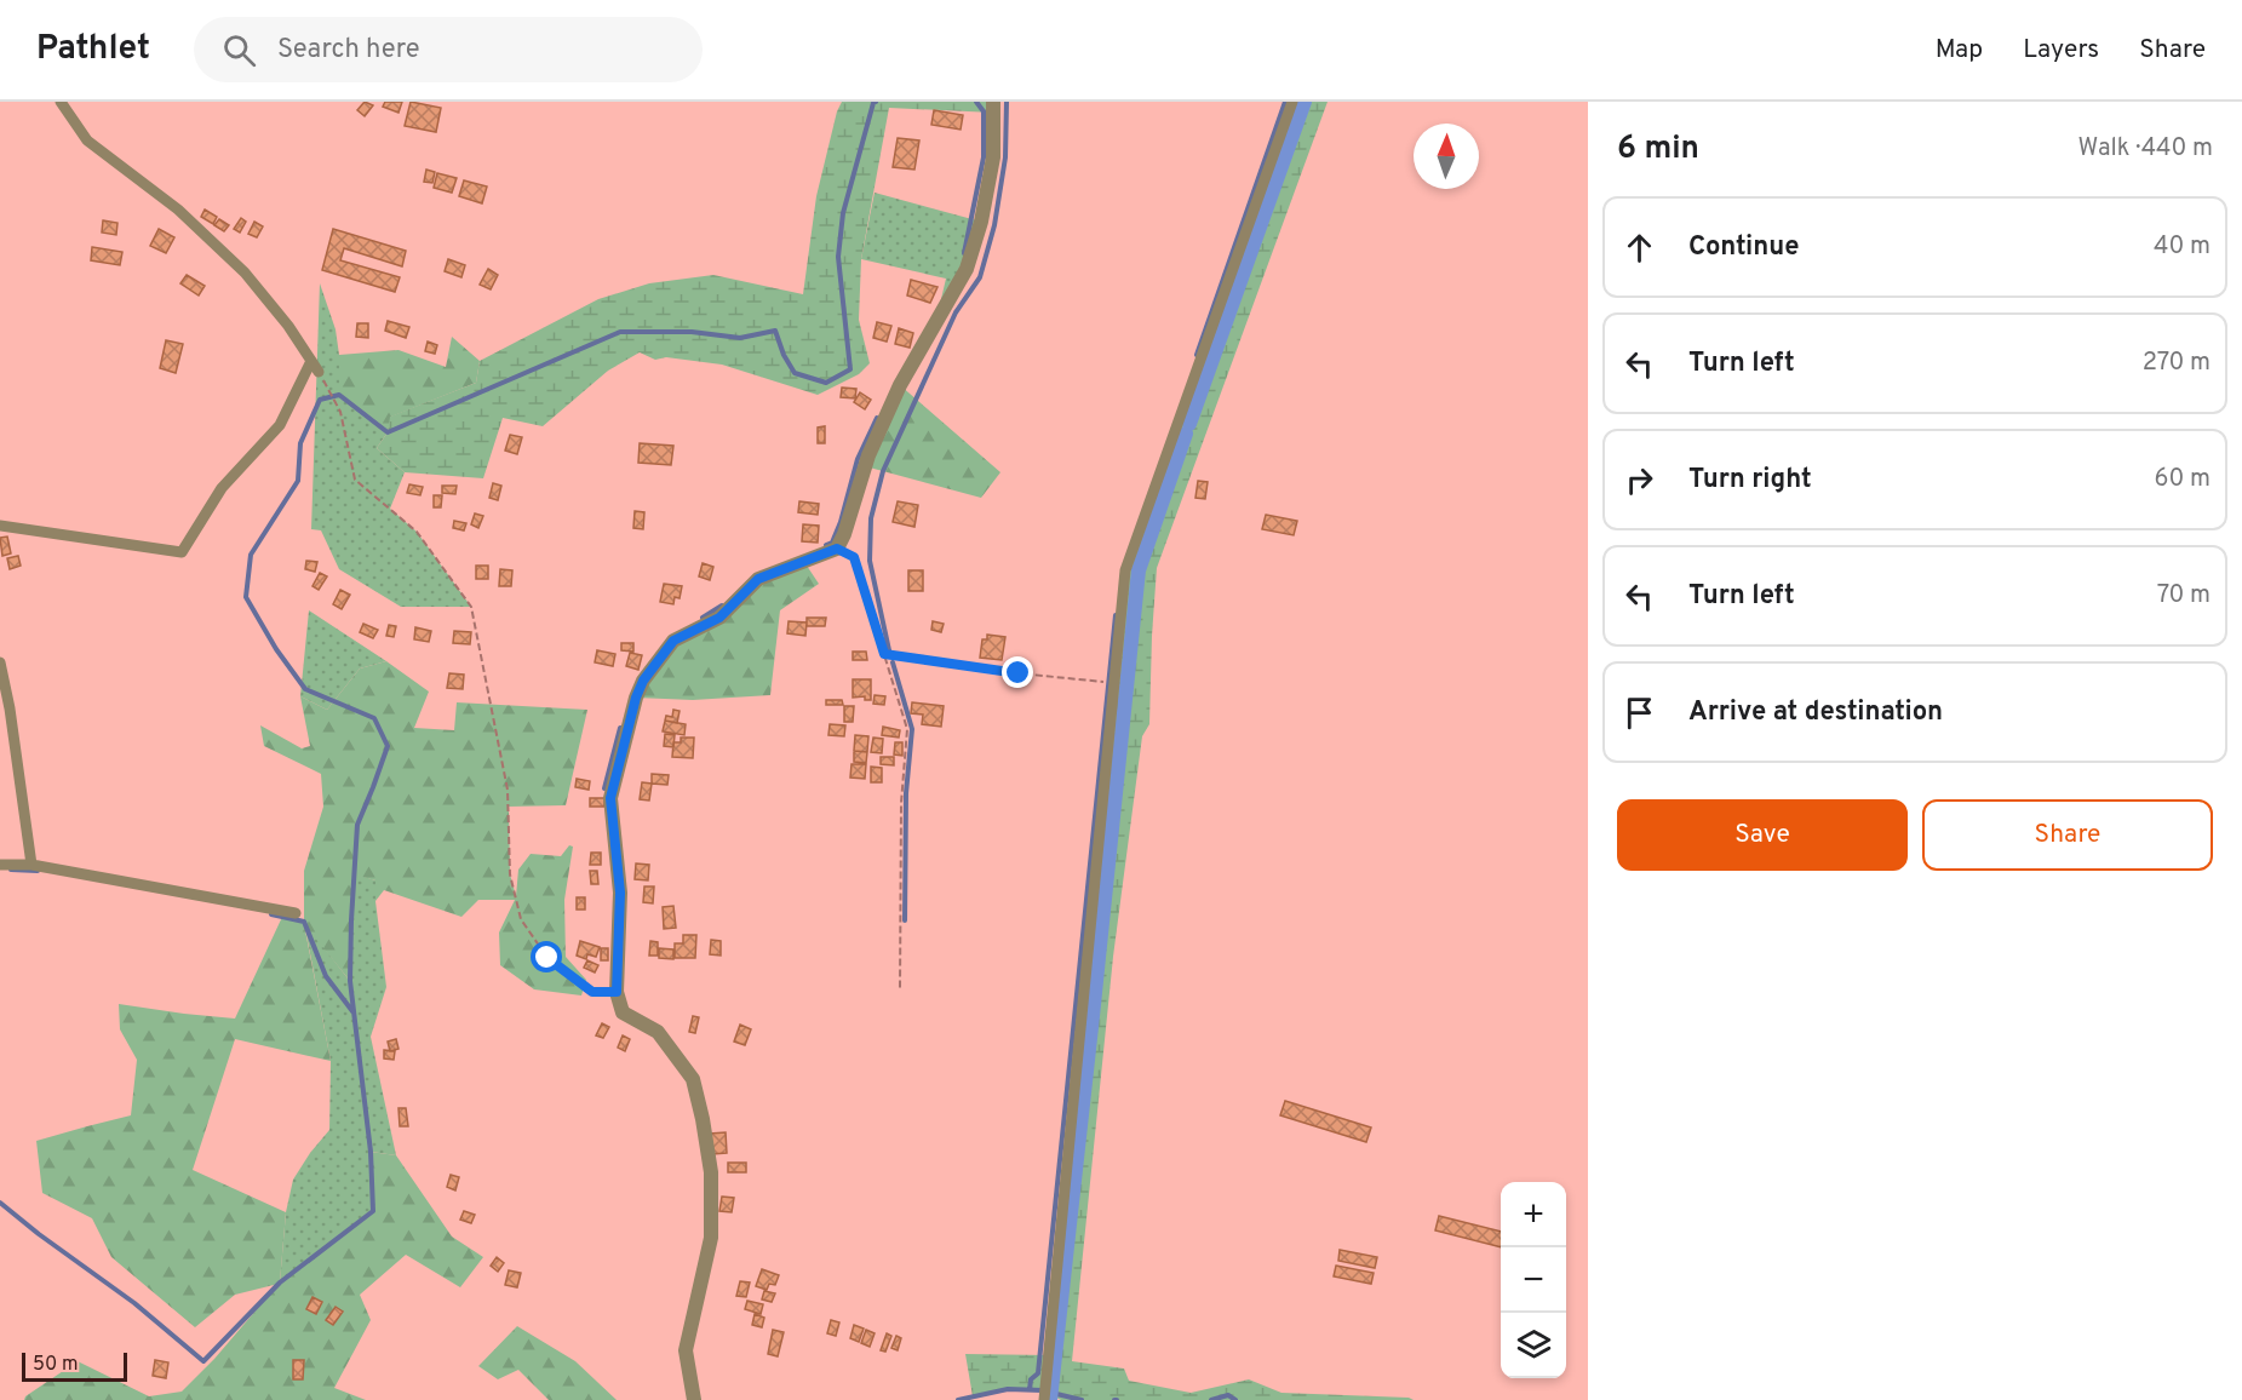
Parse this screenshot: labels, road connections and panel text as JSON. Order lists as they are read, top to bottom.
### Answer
{
  "scale_bar": "50 m",
  "north": "top",
  "page": {
    "header": "Pathlet",
    "search": "Search here",
    "nav": ["Map", "Layers", "Share"],
    "heading": ["6 min", "Walk · 440 m"],
    "list": [
      ["Continue", "40 m"],
      ["Turn left", "270 m"],
      ["Turn right", "60 m"],
      ["Turn left", "70 m"],
      "Arrive at destination"
    ],
    "buttons": ["Save", "Share"],
    "map_buttons": ["+", "−"],
    "scale": "50 m"
  }
}
